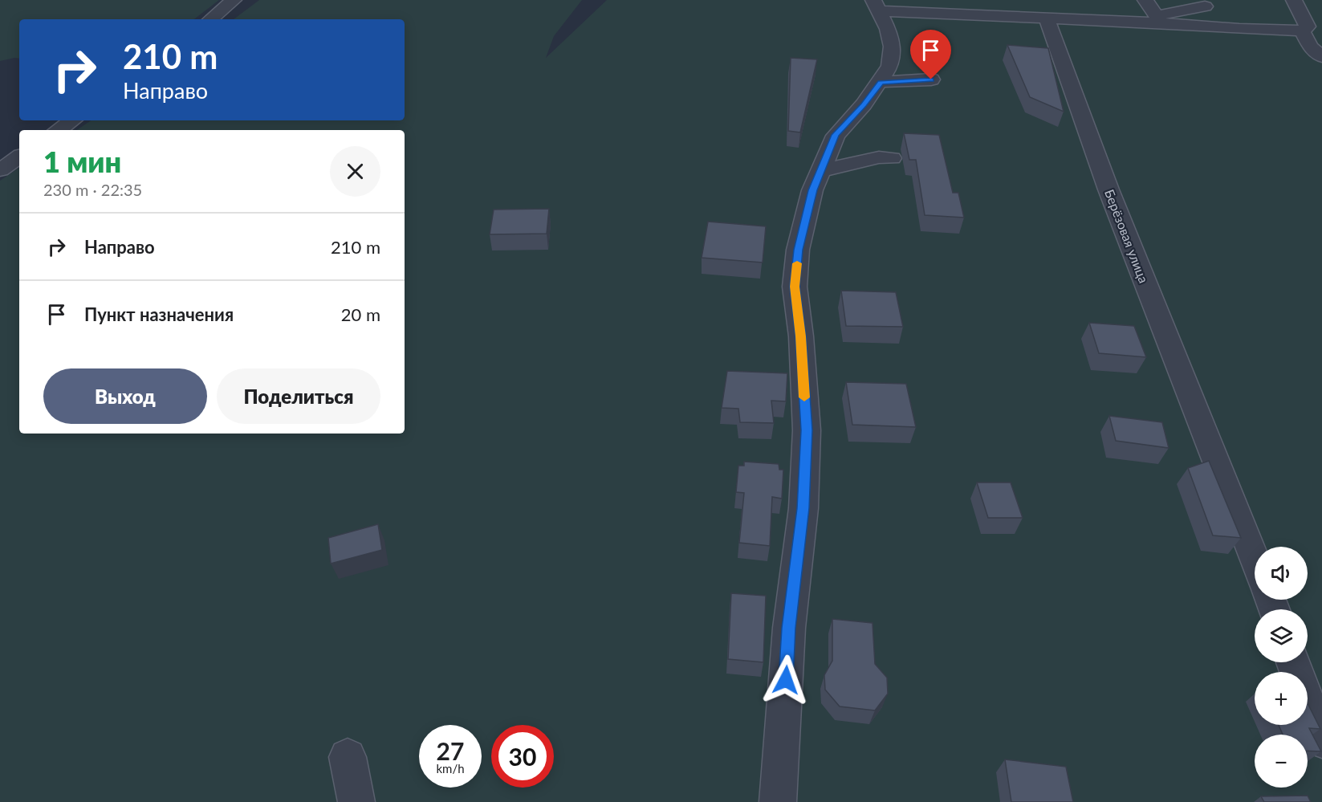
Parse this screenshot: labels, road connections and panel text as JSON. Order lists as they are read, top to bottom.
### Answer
{
  "streets": {
    "street": ["Берёзовая улица"]
  },
  "page": {
    "turn": ["210 m", "Направо"],
    "heading": ["1 мин", "230 m · 22:35"],
    "list": [
      {
        "name": "Направо",
        "value": "210 m"
      },
      {
        "name": "Пункт назначения",
        "value": "20 m"
      }
    ],
    "buttons": ["Выход", "Поделиться"],
    "map_buttons": ["+", "−"],
    "speed": "27 km/h",
    "limit": "30"
  }
}
